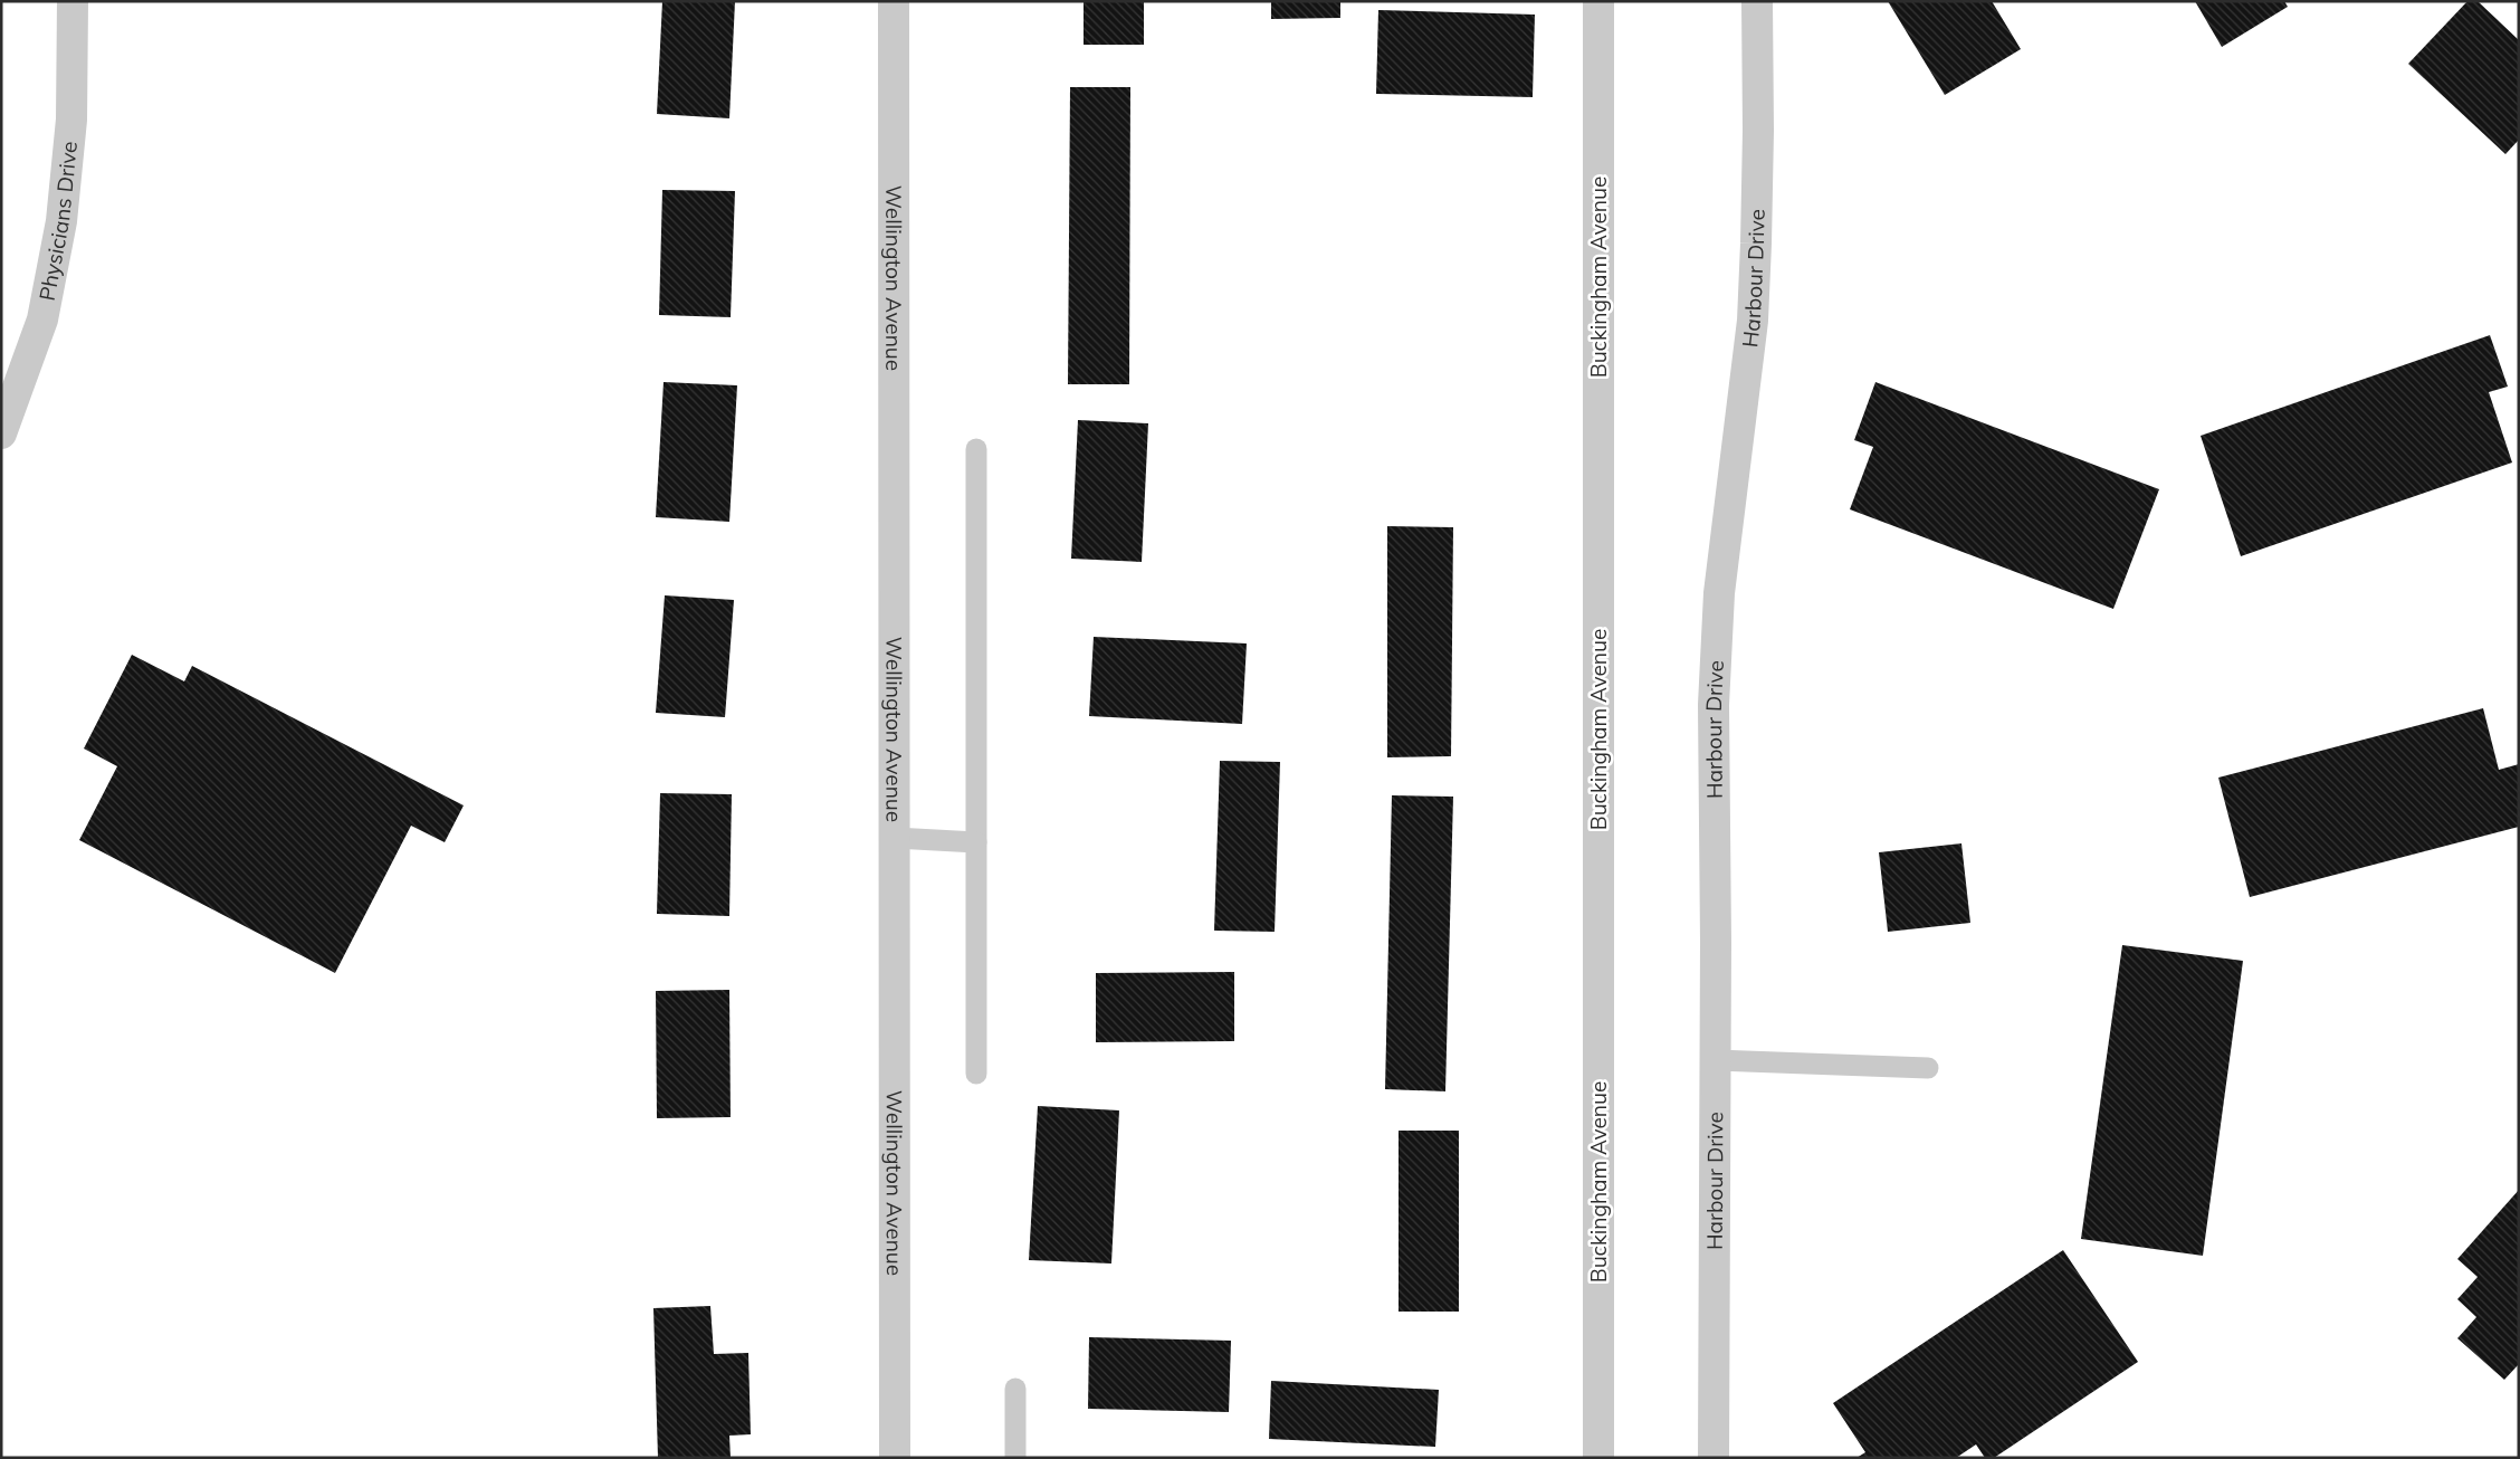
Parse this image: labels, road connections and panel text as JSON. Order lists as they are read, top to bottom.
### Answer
{
  "streets": {
    "street": [
      "Physicians Drive",
      "Wellington Avenue",
      "Buckingham Avenue",
      "Harbour Drive"
    ]
  }
}
